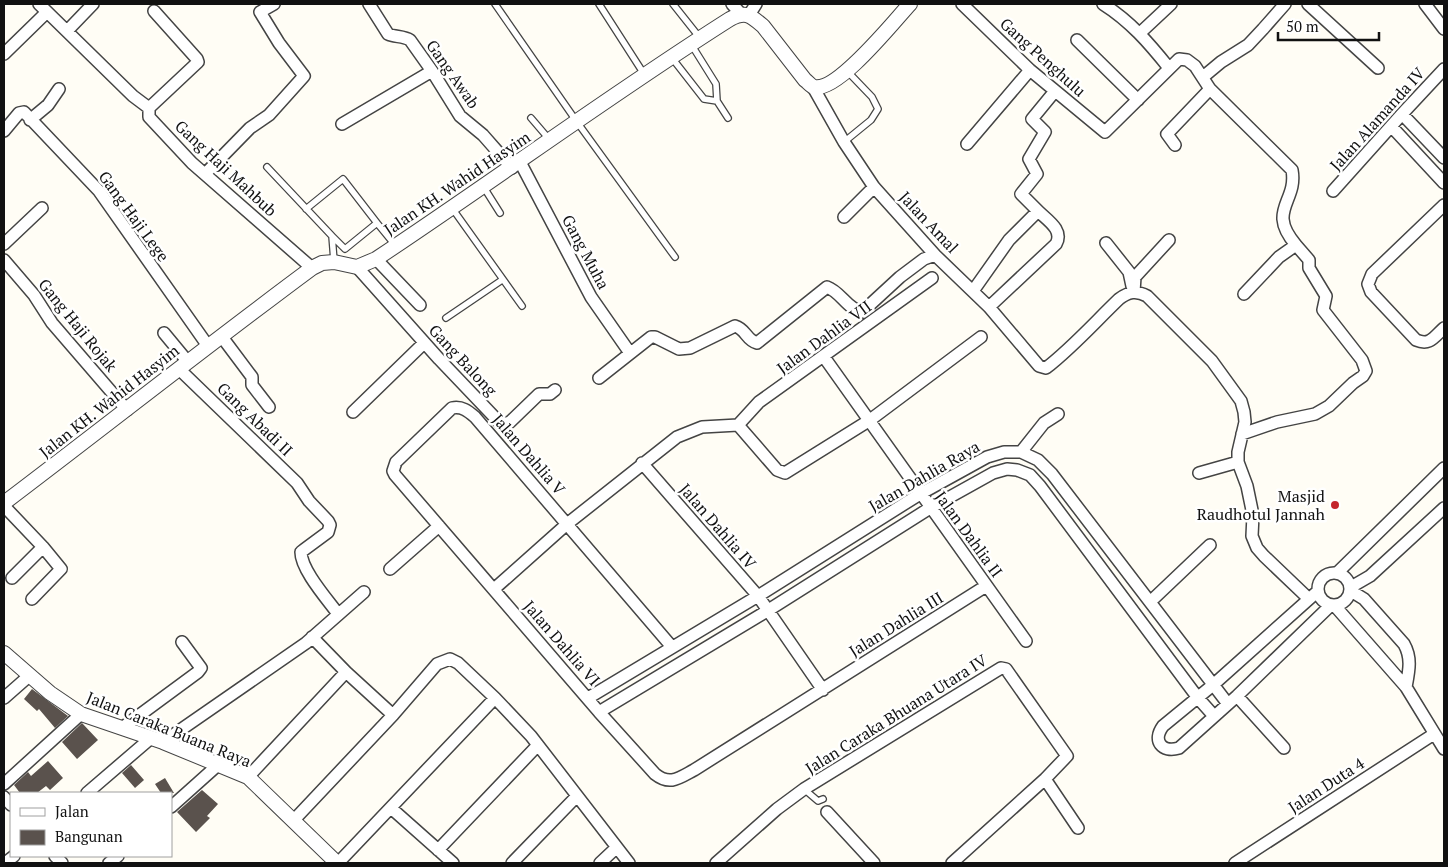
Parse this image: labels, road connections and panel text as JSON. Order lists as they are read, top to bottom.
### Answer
{
  "streets": {
    "street": [
      "Gang Penghulu",
      "Gang Awab",
      "Jalan Alamanda IV",
      "Gang Haji Mahbub",
      "Jalan KH. Wahid Hasyim",
      "Gang Haji Lege",
      "Jalan Amal",
      "Gang Muha",
      "Gang Haji Rojak",
      "Jalan Dahlia VII",
      "Gang Balong",
      "Gang Abadi II",
      "Jalan Dahlia V",
      "Jalan Dahlia Raya",
      "Jalan Dahlia IV",
      "Jalan Dahlia II",
      "Jalan Dahlia III",
      "Jalan Dahlia VI",
      "Jalan Caraka Bhuana Utara IV",
      "Jalan Caraka Buana Raya",
      "Jalan Duta 4"
    ]
  },
  "crossings": [
    ["Gang Awab", "Jalan KH. Wahid Hasyim"],
    ["Gang Awab", "Gang Muha"],
    ["Gang Haji Mahbub", "Jalan KH. Wahid Hasyim"],
    ["Jalan KH. Wahid Hasyim", "Gang Haji Lege"],
    ["Jalan KH. Wahid Hasyim", "Jalan Amal"],
    ["Jalan KH. Wahid Hasyim", "Gang Muha"],
    ["Jalan KH. Wahid Hasyim", "Gang Haji Rojak"],
    ["Jalan KH. Wahid Hasyim", "Gang Balong"],
    ["Jalan KH. Wahid Hasyim", "Gang Abadi II"],
    ["Jalan Dahlia VII", "Jalan Dahlia II"],
    ["Jalan Dahlia V", "Jalan Dahlia VI"],
    ["Jalan Dahlia Raya", "Jalan Dahlia IV"],
    ["Jalan Dahlia Raya", "Jalan Dahlia II"],
    ["Jalan Dahlia Raya", "Jalan Dahlia VI"],
    ["Jalan Dahlia II", "Jalan Dahlia III"],
    ["Jalan Dahlia III", "Jalan Dahlia VI"]
  ],
  "places": ["Masjid Raudhotul Jannah"],
  "legend": ["Jalan", "Bangunan"],
  "scale_bar": "50 m"
}
